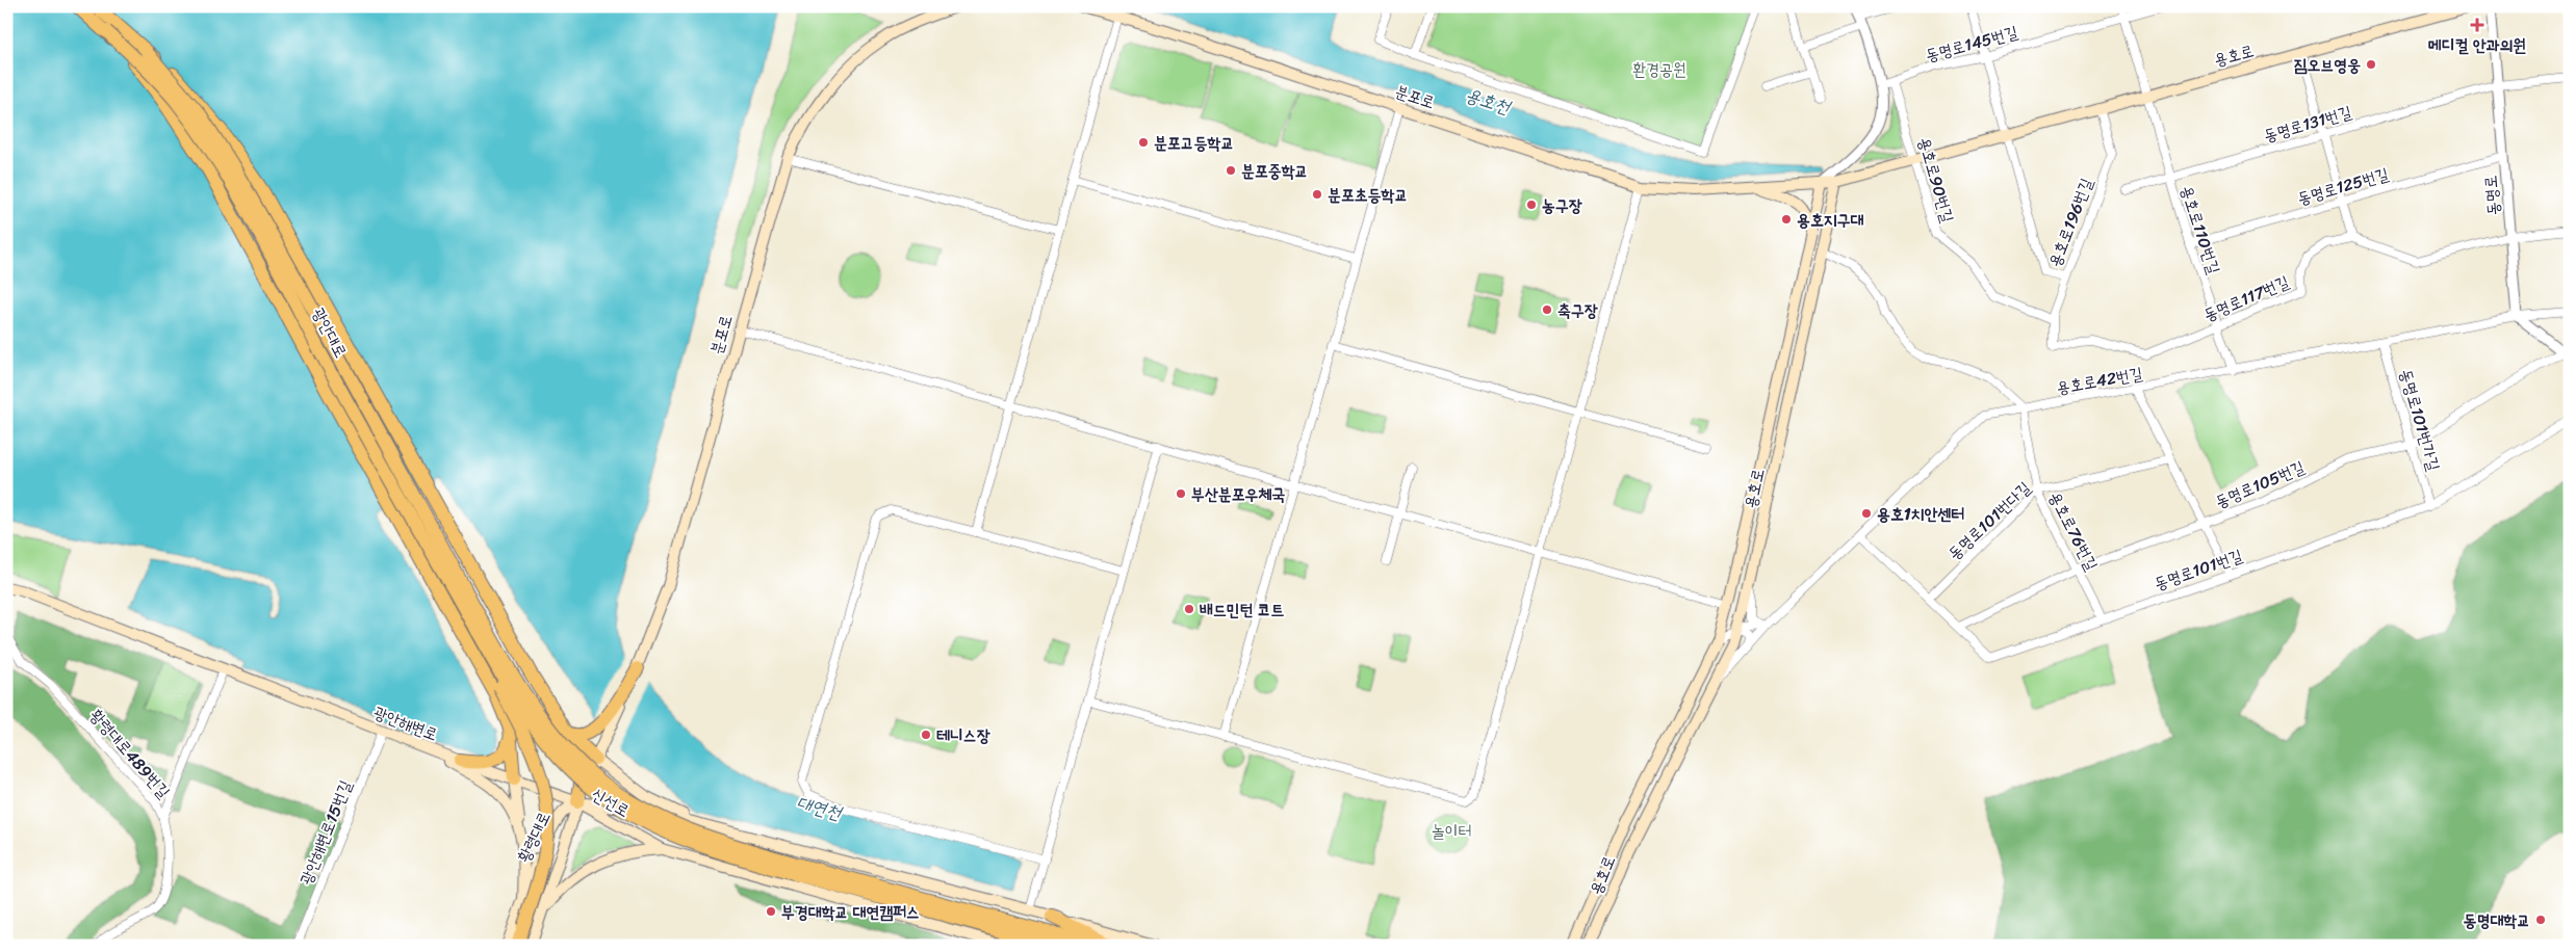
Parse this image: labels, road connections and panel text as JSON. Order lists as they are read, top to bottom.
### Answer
{
  "streets": {
    "highway": ["광안대로"],
    "main road": [
      "용호로",
      "분포로",
      "광안해변로",
      "신선로",
      "황령대로"
    ],
    "street": [
      "동명로145번길",
      "동명로131번길",
      "용호로90번길",
      "동명로125번길",
      "동명로",
      "용호로196번길",
      "용호로110번길",
      "동명로117번길",
      "용호로42번길",
      "동명로101번가길",
      "동명로105번길",
      "동명로101번다길",
      "용호로76번길",
      "동명로101번길",
      "황령대로489번길",
      "광안해변로15번길"
    ]
  },
  "crossings": [
    ["동명로145번길", "용호로90번길"],
    ["동명로145번길", "용호로110번길"],
    ["용호로", "분포로"],
    ["용호로", "용호로90번길"],
    ["용호로", "용호로196번길"],
    ["용호로", "용호로110번길"],
    ["용호로", "용호로42번길"],
    ["동명로131번길", "동명로"],
    ["동명로131번길", "용호로110번길"],
    ["용호로90번길", "용호로196번길"],
    ["동명로125번길", "동명로"],
    ["동명로125번길", "용호로110번길"],
    ["동명로", "동명로117번길"],
    ["동명로", "용호로42번길"],
    ["용호로196번길", "동명로117번길"],
    ["용호로110번길", "동명로117번길"],
    ["용호로110번길", "용호로42번길"],
    ["용호로42번길", "동명로101번가길"],
    ["용호로42번길", "용호로76번길"],
    ["용호로42번길", "동명로101번길"],
    ["동명로101번가길", "동명로105번길"],
    ["동명로101번가길", "동명로101번길"],
    ["동명로105번길", "용호로76번길"],
    ["동명로105번길", "동명로101번길"],
    ["동명로101번다길", "용호로76번길"],
    ["동명로101번다길", "동명로101번길"],
    ["용호로76번길", "동명로101번길"],
    ["광안해변로", "신선로"],
    ["광안해변로", "광안해변로15번길"],
    ["광안해변로", "황령대로"],
    ["신선로", "황령대로"]
  ],
  "water": ["용호천", "대연천"],
  "parks": ["환경공원", "놀이터"],
  "places": {
    "health": ["메디컬 안과의원"],
    "other": [
      "짐오브영웅",
      "분포고등학교",
      "분포중학교",
      "분포초등학교",
      "농구장",
      "용호지구대",
      "축구장",
      "부산분포우체국",
      "용호1치안센터",
      "배드민턴 코트",
      "테니스장",
      "부경대학교 대연캠퍼스",
      "동명대학교"
    ]
  }
}
